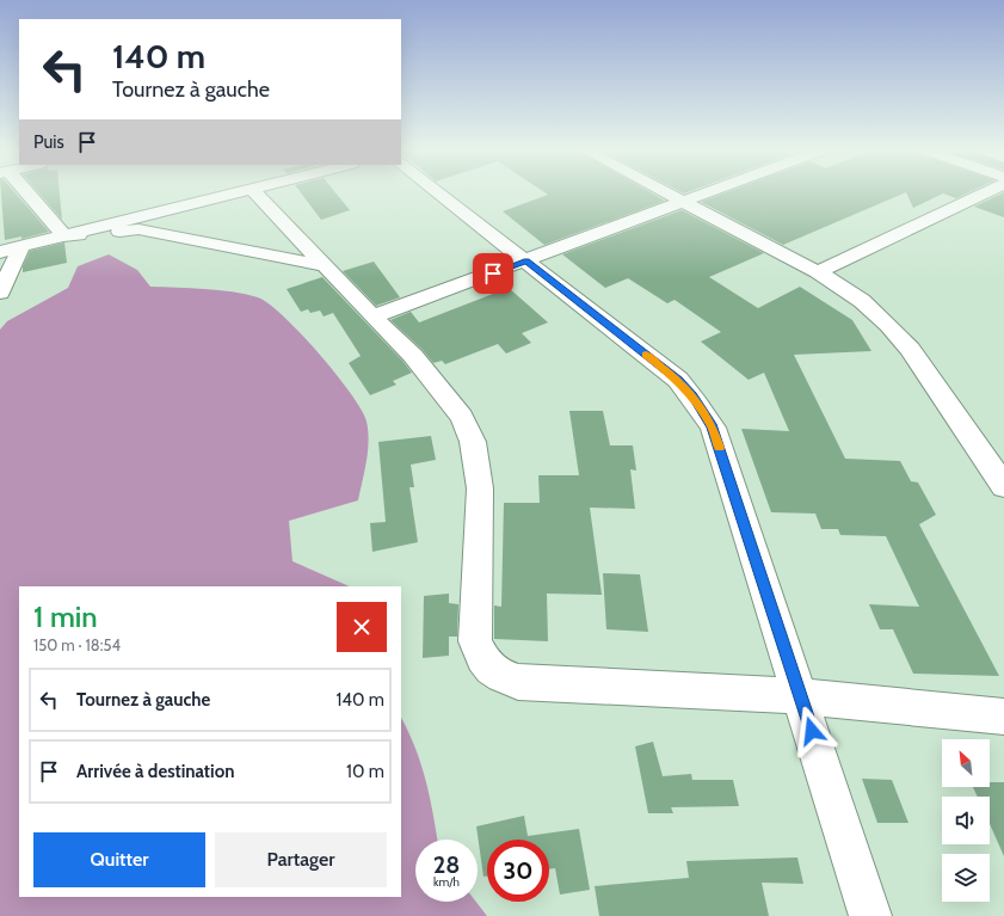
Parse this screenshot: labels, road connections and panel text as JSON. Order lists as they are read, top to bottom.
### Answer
{
  "north": "top left",
  "page": {
    "turn": ["140 m", "Tournez à gauche"],
    "then": "Puis",
    "heading": ["1 min", "150 m · 18:54"],
    "list": [
      {
        "name": "Tournez à gauche",
        "value": "140 m"
      },
      {
        "name": "Arrivée à destination",
        "value": "10 m"
      }
    ],
    "buttons": ["Quitter", "Partager"],
    "speed": "28 km/h",
    "limit": "30"
  }
}
